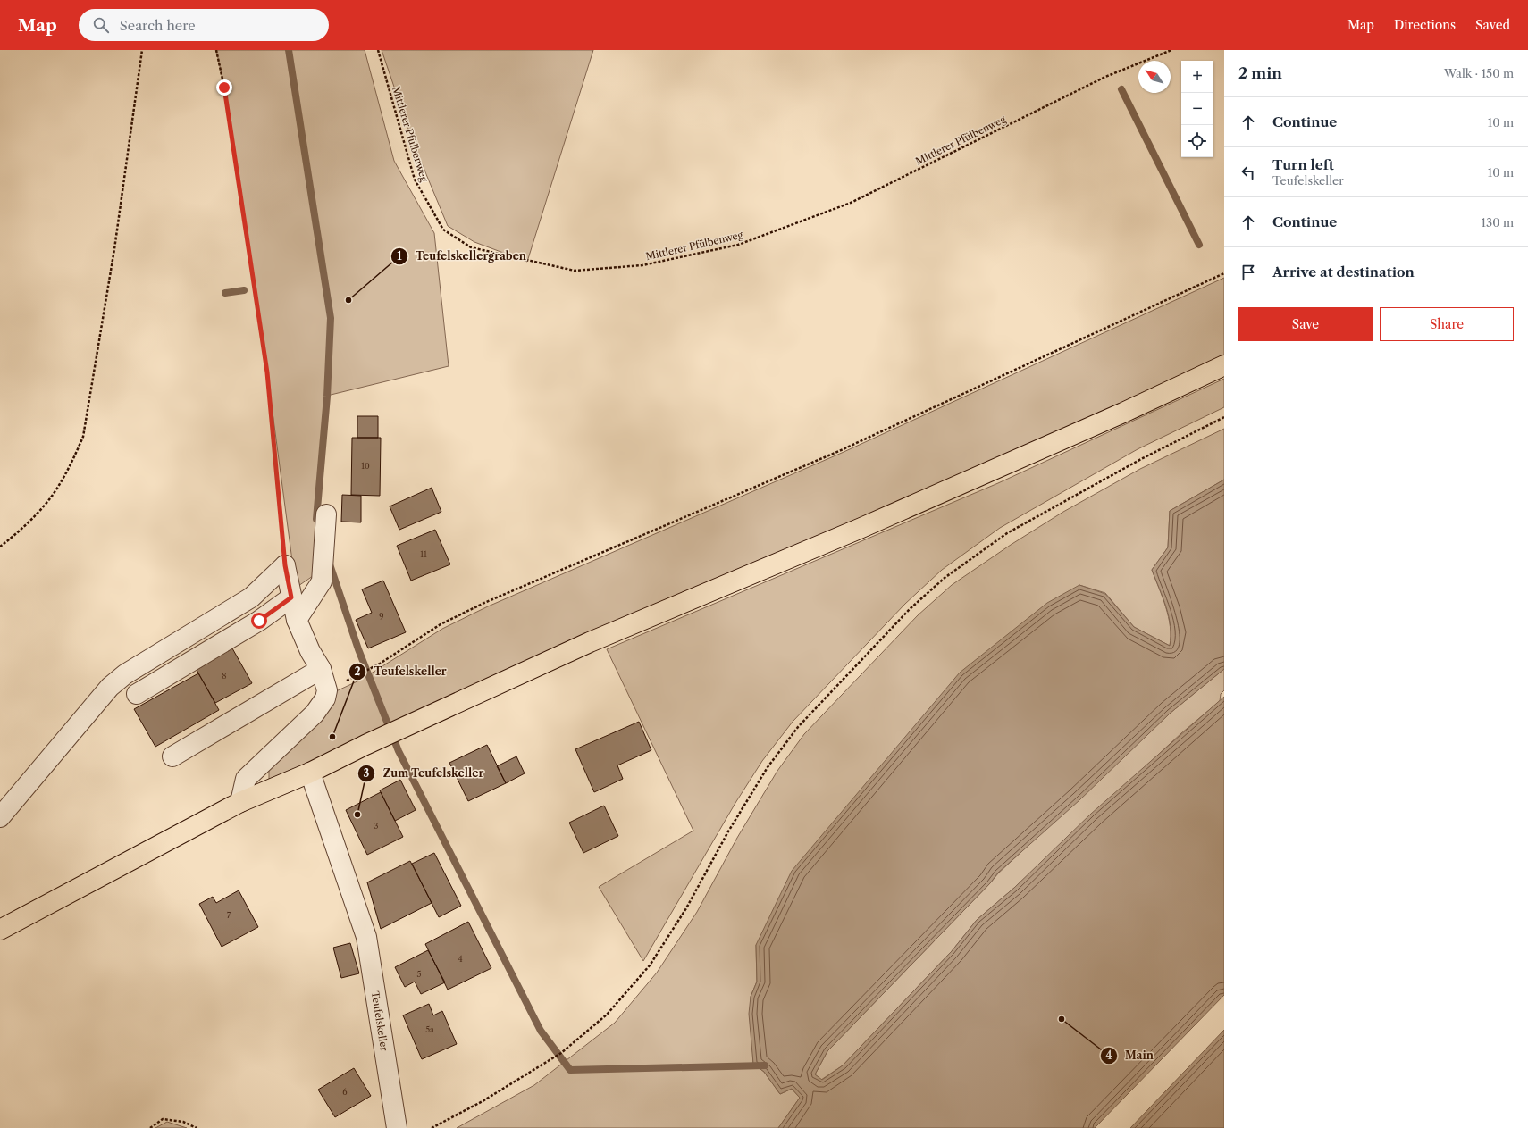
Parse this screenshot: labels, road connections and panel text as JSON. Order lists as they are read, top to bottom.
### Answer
{
  "streets": {
    "street": ["Teufelskeller"],
    "path": ["Mittlerer Pfülbenweg"]
  },
  "places": [
    "Teufelskellergraben",
    "Teufelskeller",
    "Zum Teufelskeller",
    "Main"
  ],
  "house_numbers": [
    "10",
    "11",
    "9",
    "8",
    "3",
    "7",
    "4",
    "5",
    "5a",
    "6"
  ],
  "north": "top left",
  "page": {
    "header": "Map",
    "search": "Search here",
    "nav": ["Map", "Directions", "Saved"],
    "heading": ["2 min", "Walk · 150 m"],
    "map_buttons": ["+", "−"],
    "list": [
      ["Continue", "10 m"],
      ["Turn left", "Teufelskeller", "10 m"],
      ["Continue", "130 m"],
      "Arrive at destination"
    ],
    "buttons": ["Save", "Share"]
  }
}
